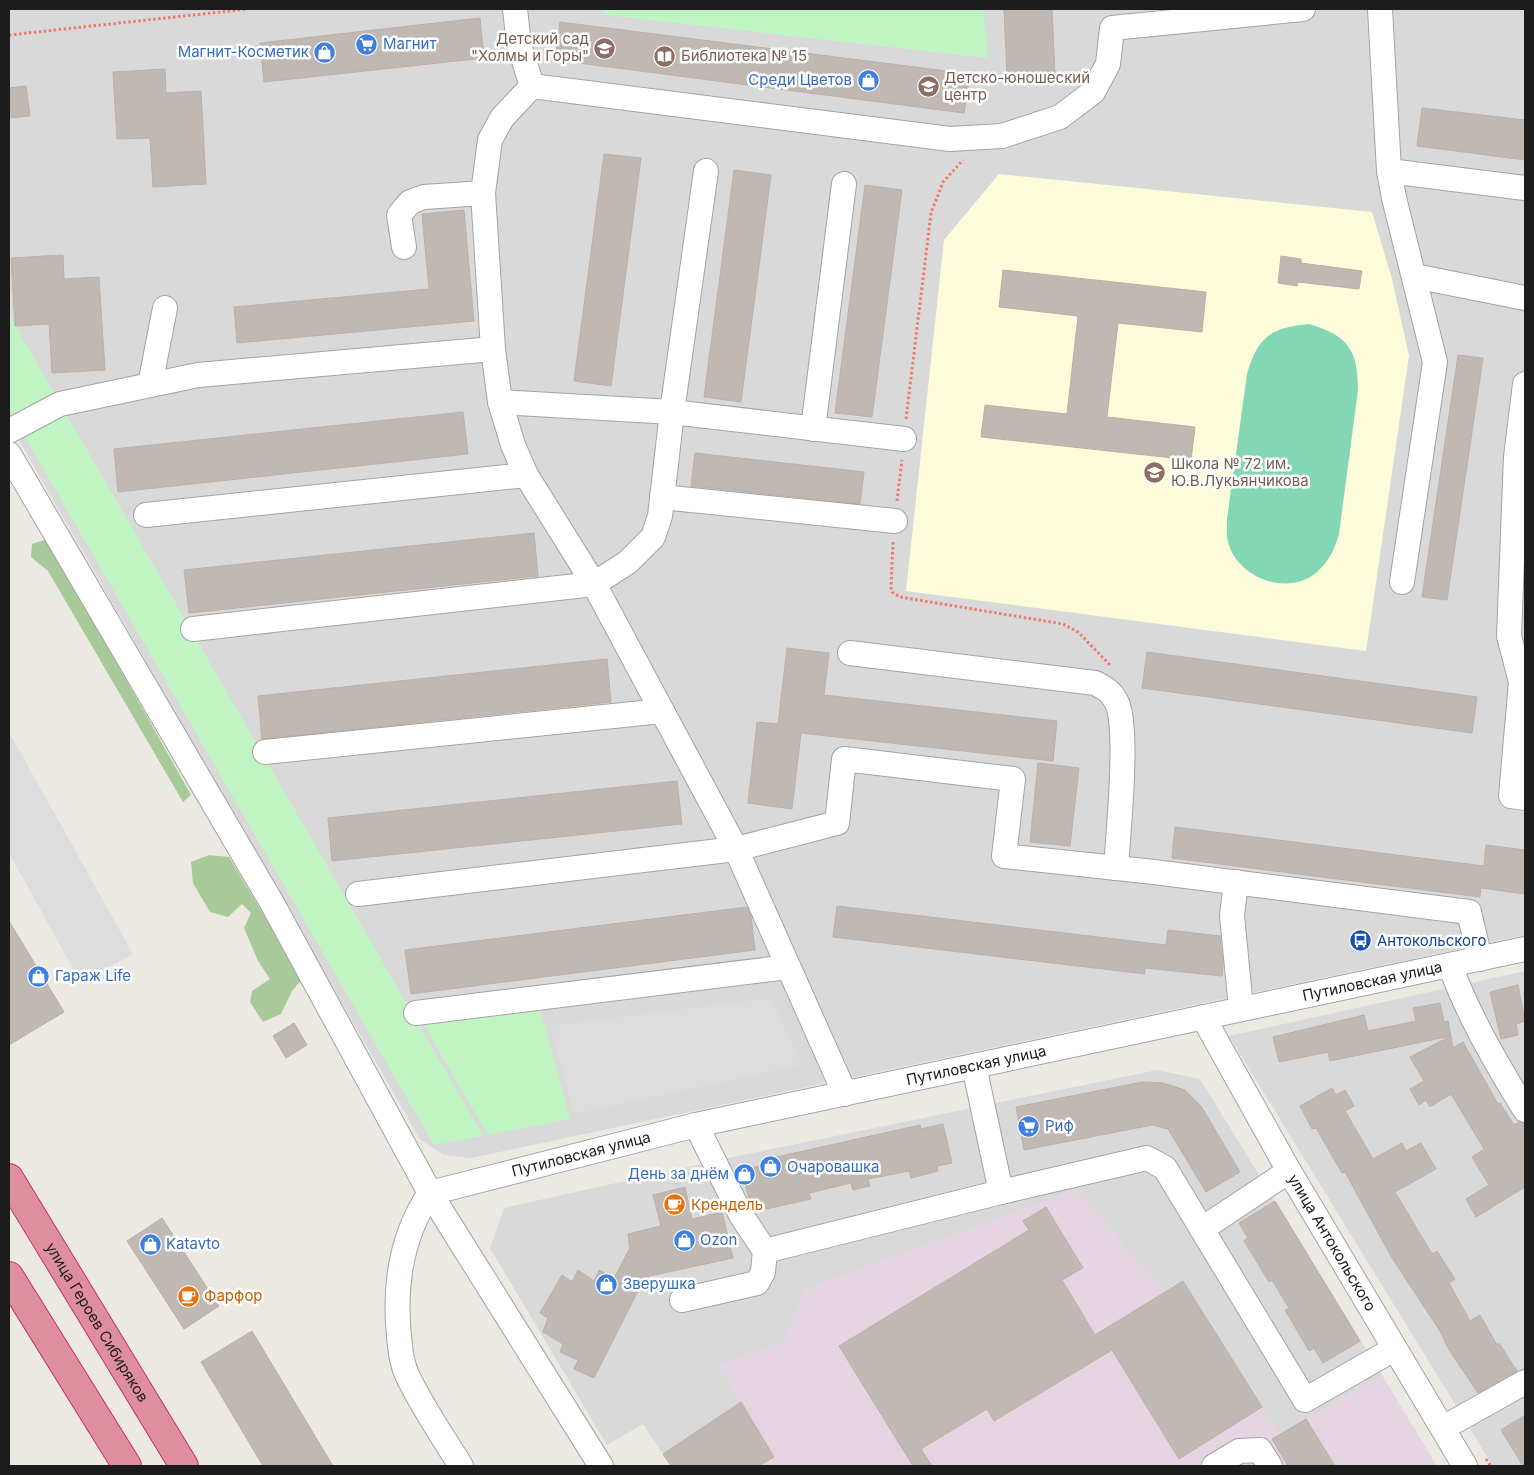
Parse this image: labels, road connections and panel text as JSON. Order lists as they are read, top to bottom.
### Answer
{
  "streets": {
    "highway": ["улица Героев Сибиряков"],
    "street": ["Путиловская улица", "улица Антокольского"]
  },
  "crossings": [
    ["Путиловская улица", "улица Антокольского"]
  ],
  "places": {
    "supermarket": ["Магнит", "Риф"],
    "school or university": ["Детский сад \"Холмы и Горы\"", "Детско-юношеский центр", "Школа № 72 им. Ю.В.Лукьянчикова"],
    "shop": [
      "Магнит-Косметик",
      "Среди Цветов",
      "Гараж Life",
      "Очаровашка",
      "День за днём",
      "Ozon",
      "Katavto",
      "Зверушка"
    ],
    "library": ["Библиотека № 15"],
    "bus stop": ["Антокольского"],
    "cafe": ["Крендель", "Фарфор"]
  }
}
